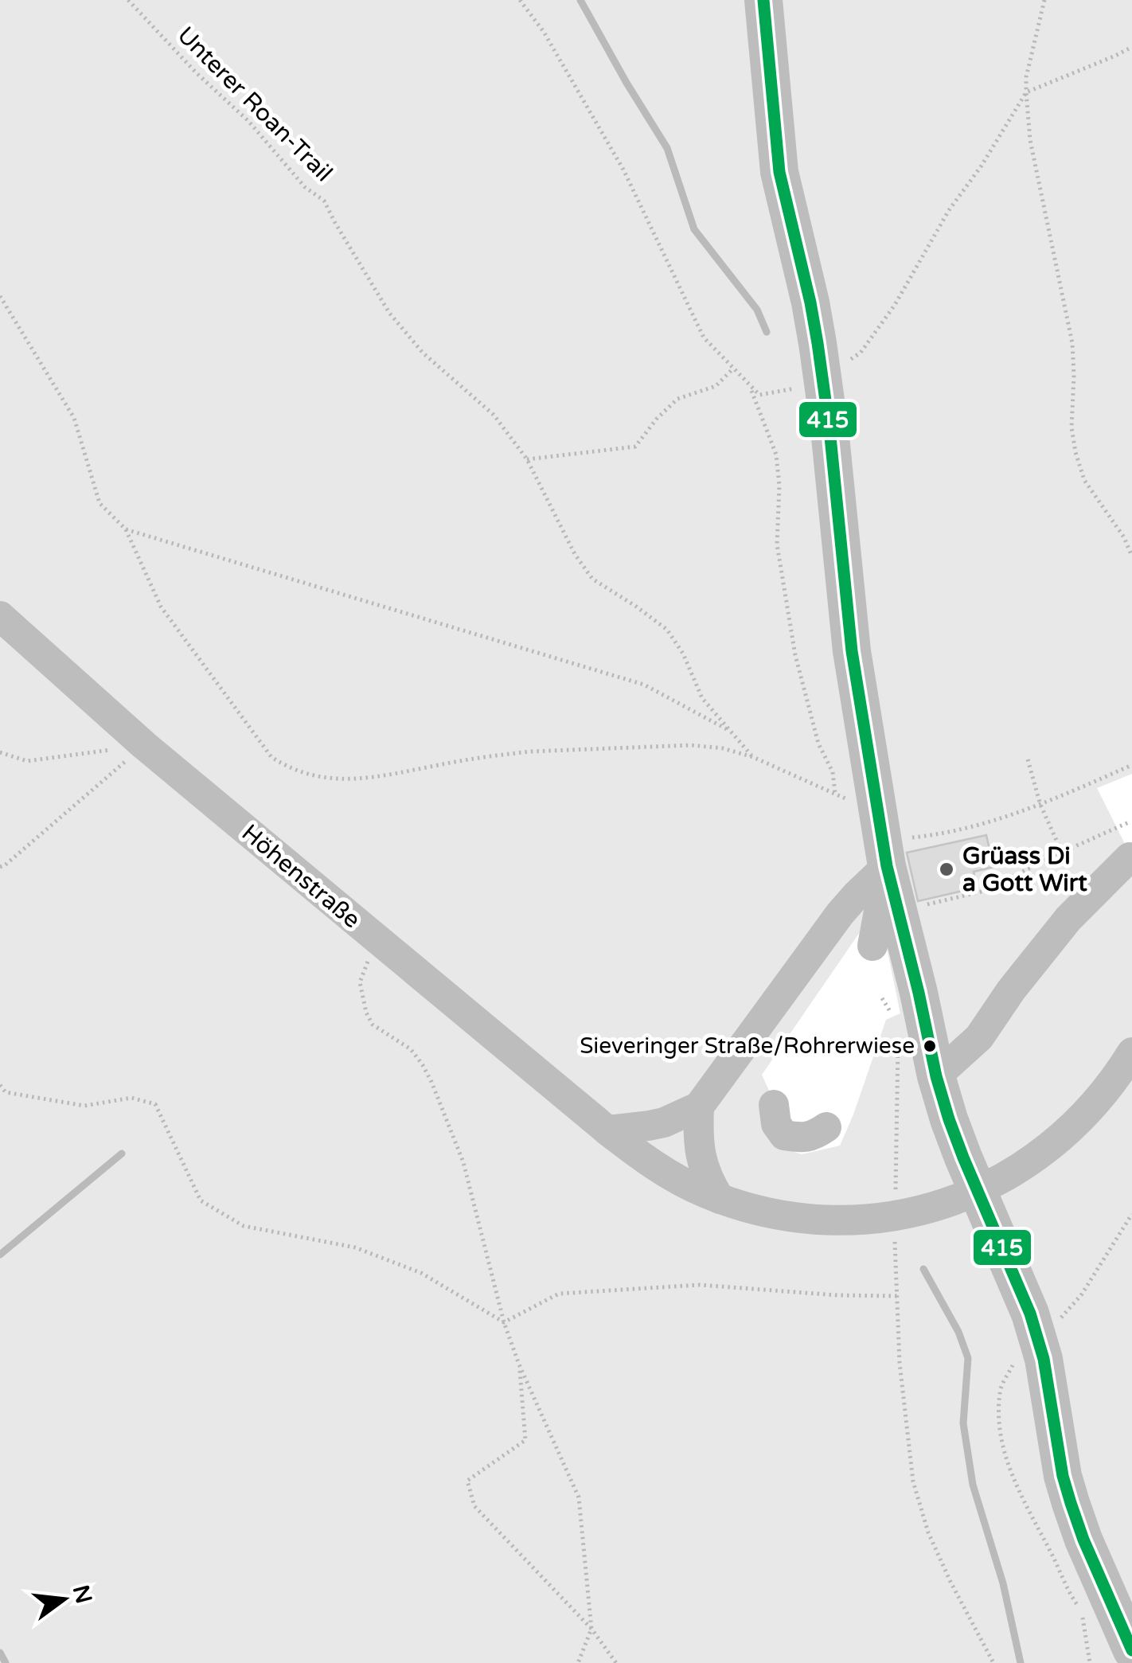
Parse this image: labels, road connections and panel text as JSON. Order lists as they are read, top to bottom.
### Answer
{
  "streets": {
    "street": ["Höhenstraße"],
    "path": ["Unterer Roan-Trail"]
  },
  "places": ["Grüass Di a Gott Wirt", "Sieveringer Straße/Rohrerwiese"],
  "lines": ["transit line 415"],
  "north": "right"
}
